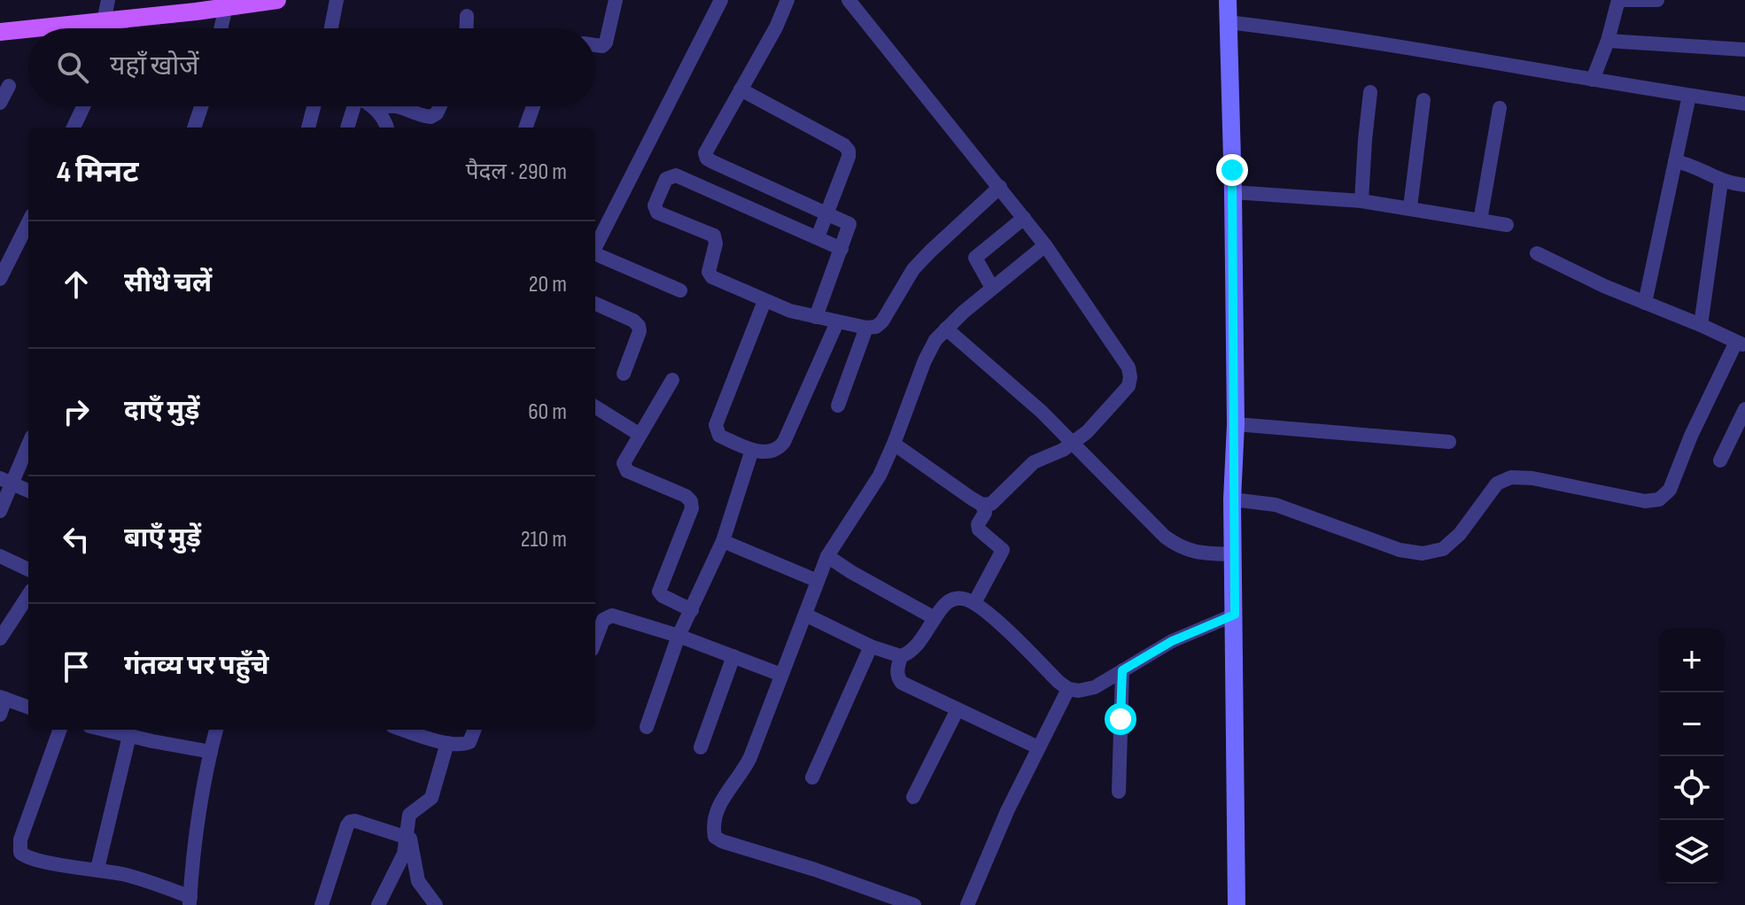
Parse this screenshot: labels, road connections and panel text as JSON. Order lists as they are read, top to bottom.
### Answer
{
  "page": {
    "search": "यहाँ खोजें",
    "heading": ["4 मिनट", "पैदल · 290 m"],
    "list": [
      ["सीधे चलें", "20 m"],
      ["दाएँ मुड़ें", "60 m"],
      ["बाएँ मुड़ें", "210 m"],
      "गंतव्य पर पहुँचे"
    ],
    "map_buttons": ["+", "−"]
  }
}
